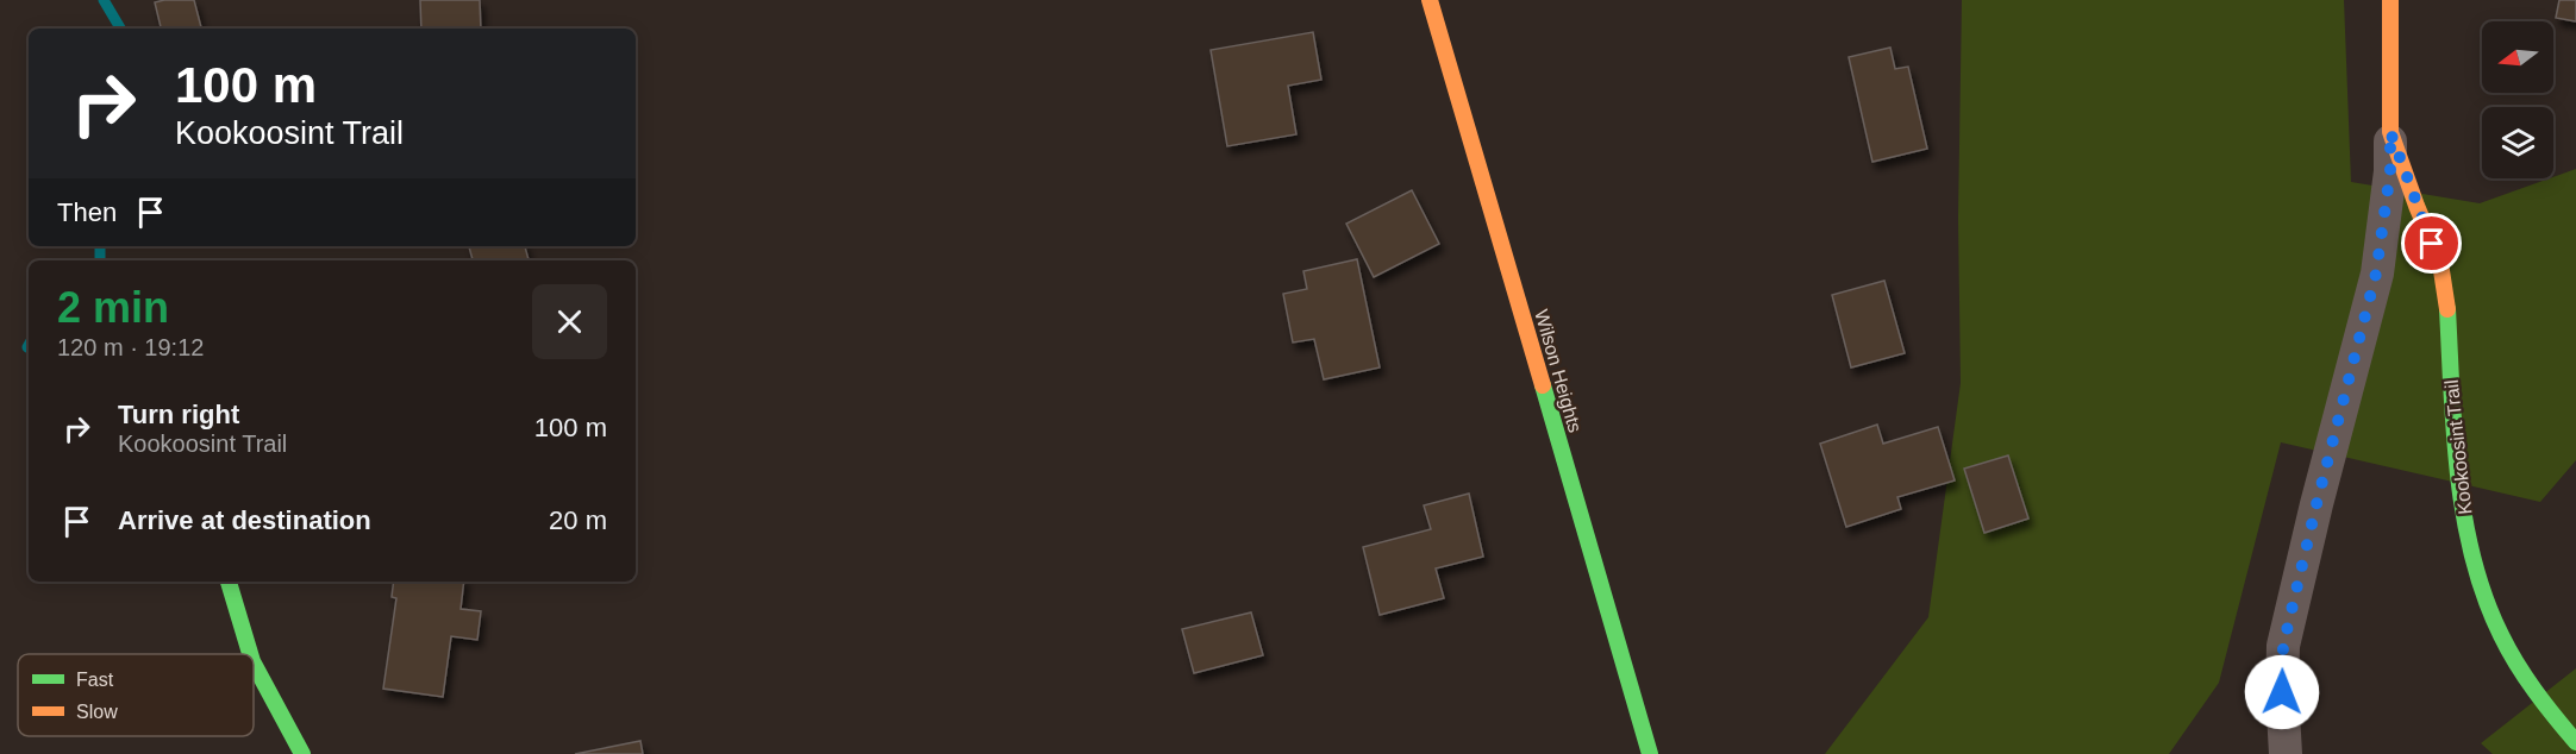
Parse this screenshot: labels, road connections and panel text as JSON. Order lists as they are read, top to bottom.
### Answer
{
  "streets": {
    "street": ["Wilson Heights", "Kookoosint Trail"]
  },
  "legend": ["Fast", "Slow"],
  "north": "left",
  "page": {
    "turn": ["100 m", "Kookoosint Trail"],
    "then": "Then",
    "heading": ["2 min", "120 m · 19:12"],
    "list": [
      {
        "name": "Turn right",
        "note": "Kookoosint Trail",
        "value": "100 m"
      },
      {
        "name": "Arrive at destination",
        "value": "20 m"
      }
    ]
  }
}
